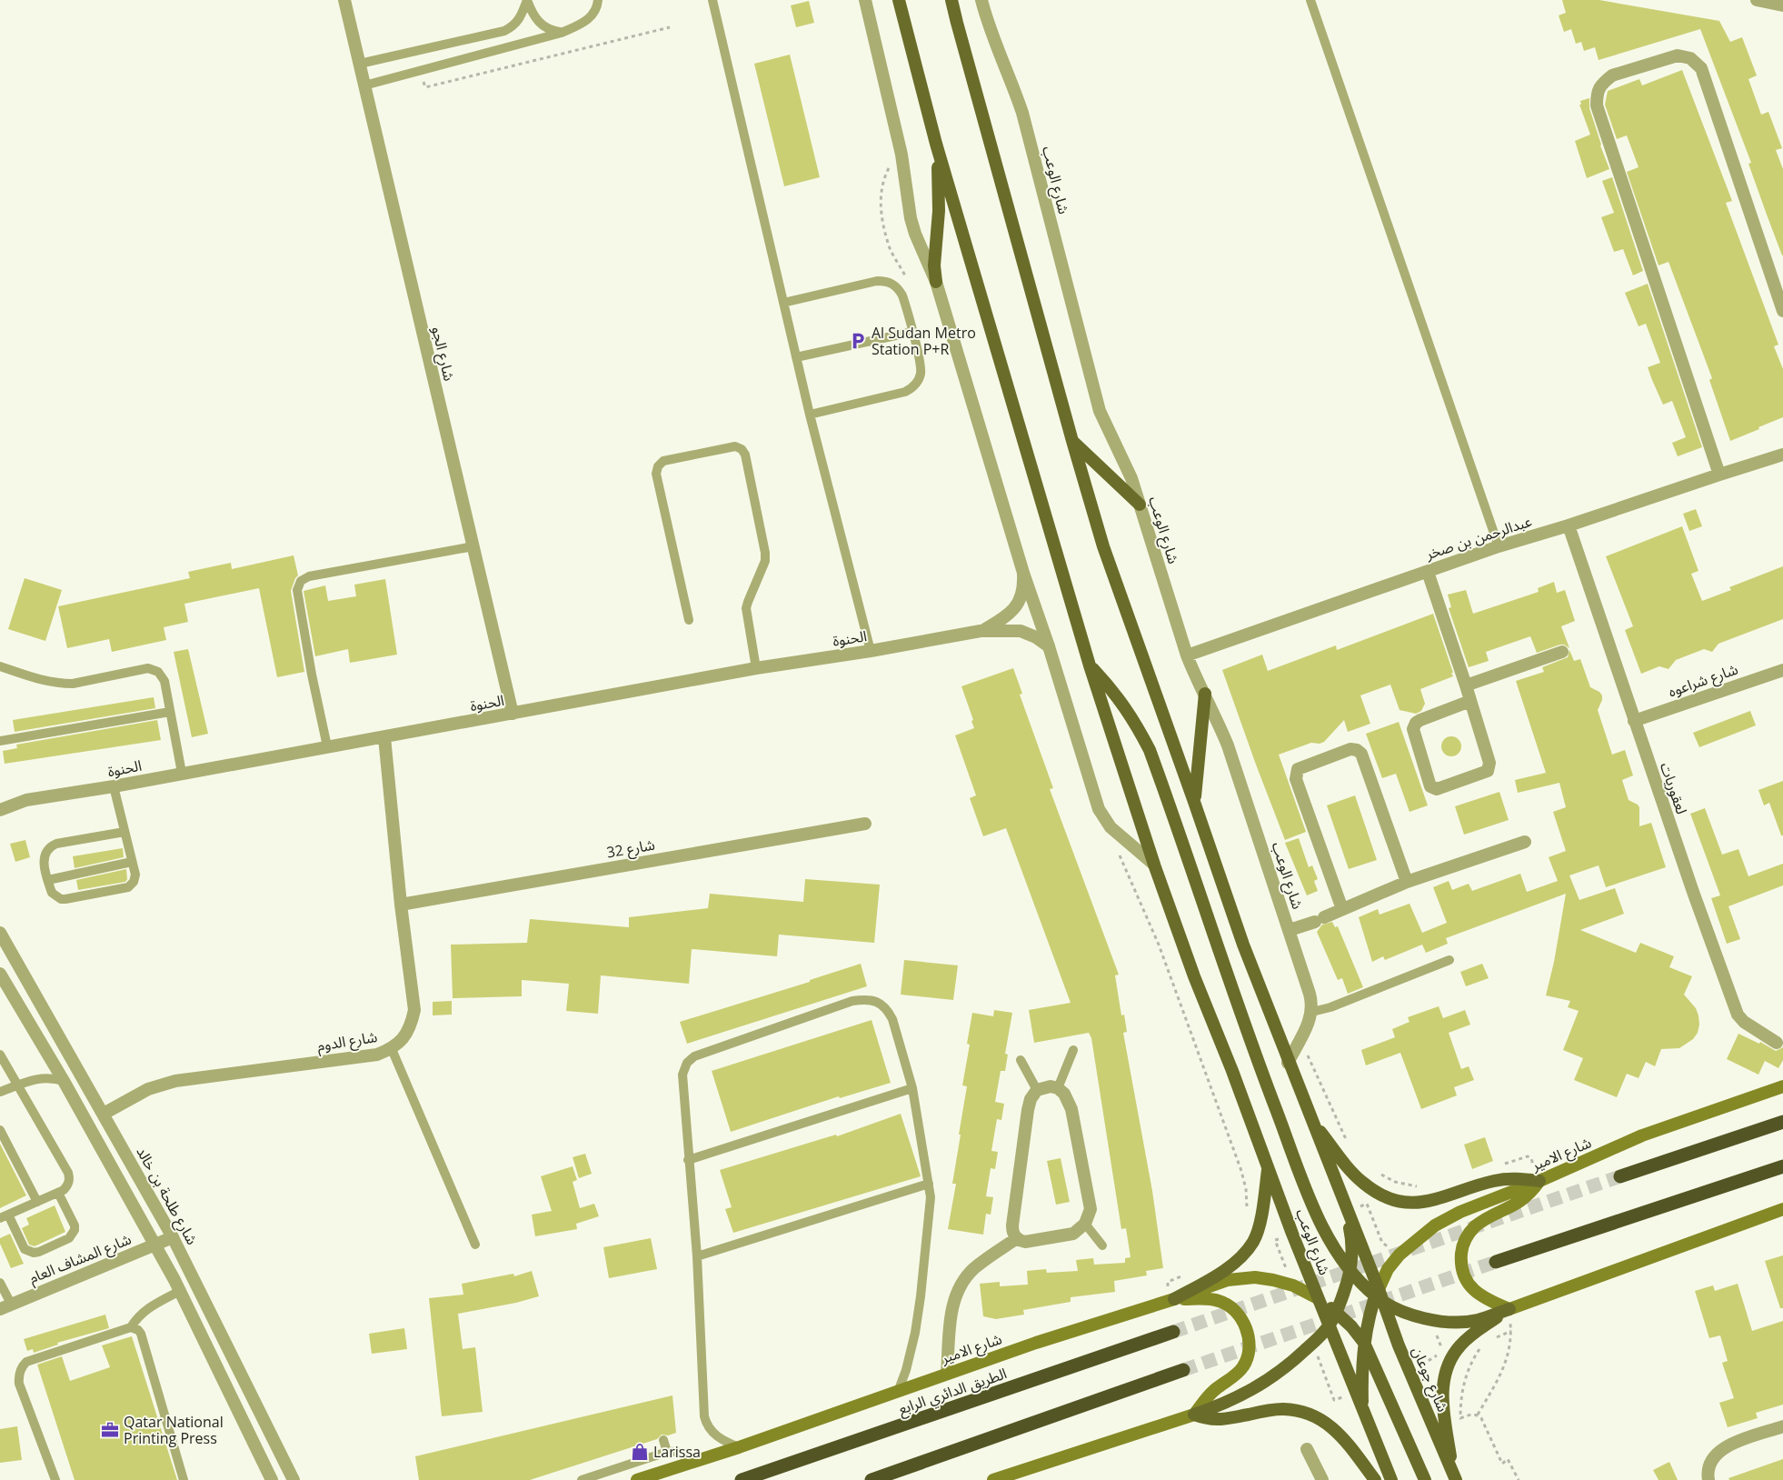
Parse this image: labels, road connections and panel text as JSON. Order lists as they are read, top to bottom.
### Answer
{
  "streets": {
    "highway": ["الطريق الدائري الرابع"],
    "main road": ["شارع الوعب", "شارع الامير", "شارع جوعان"],
    "street": [
      "شارع الجو",
      "عبدالرحمن بن صخر",
      "الحنوة",
      "شارع شراعوه",
      "لعقوريات",
      "شارع 32",
      "شارع الدوم",
      "شارع طلحة بن خالد",
      "شارع المشاف العام"
    ]
  },
  "crossings": [
    ["شارع الوعب", "عبدالرحمن بن صخر"],
    ["شارع الوعب", "الحنوة"],
    ["شارع الوعب", "شارع الامير"],
    ["شارع الجو", "الحنوة"],
    ["عبدالرحمن بن صخر", "لعقوريات"],
    ["الحنوة", "شارع الدوم"],
    ["شارع شراعوه", "لعقوريات"],
    ["شارع 32", "شارع الدوم"],
    ["شارع الدوم", "شارع طلحة بن خالد"],
    ["شارع الامير", "شارع جوعان"],
    ["شارع طلحة بن خالد", "شارع المشاف العام"]
  ],
  "places": {
    "parking": ["Al Sudan Metro Station P+R"],
    "office": ["Qatar National Printing Press"],
    "shop": ["Larissa"]
  }
}
